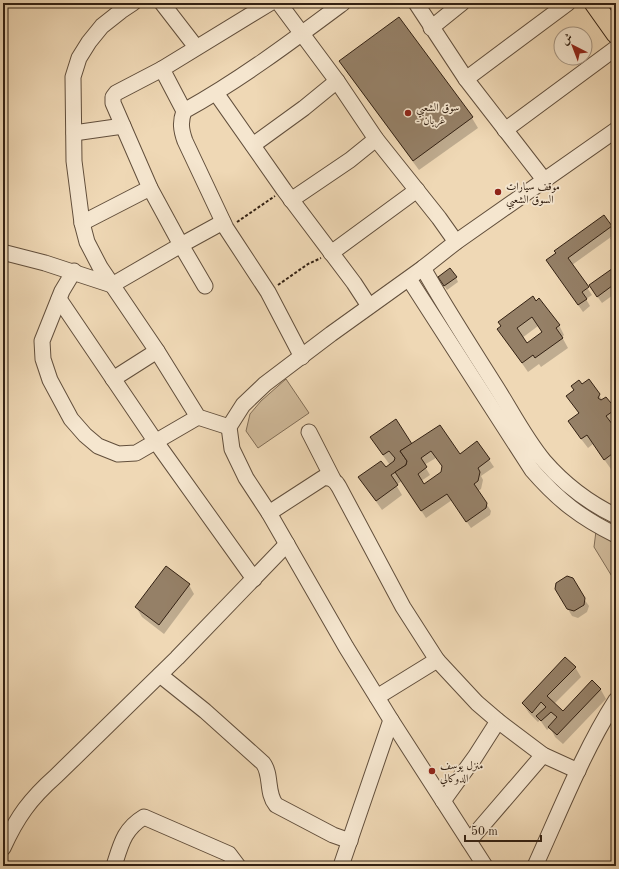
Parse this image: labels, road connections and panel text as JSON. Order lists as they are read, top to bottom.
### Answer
{
  "places": ["سوق الشعبي - غريان", "موقف سيارات السوق الشعبي", "منزل يوسف الدوكالي"],
  "scale_bar": "50 m",
  "north": "top left"
}
